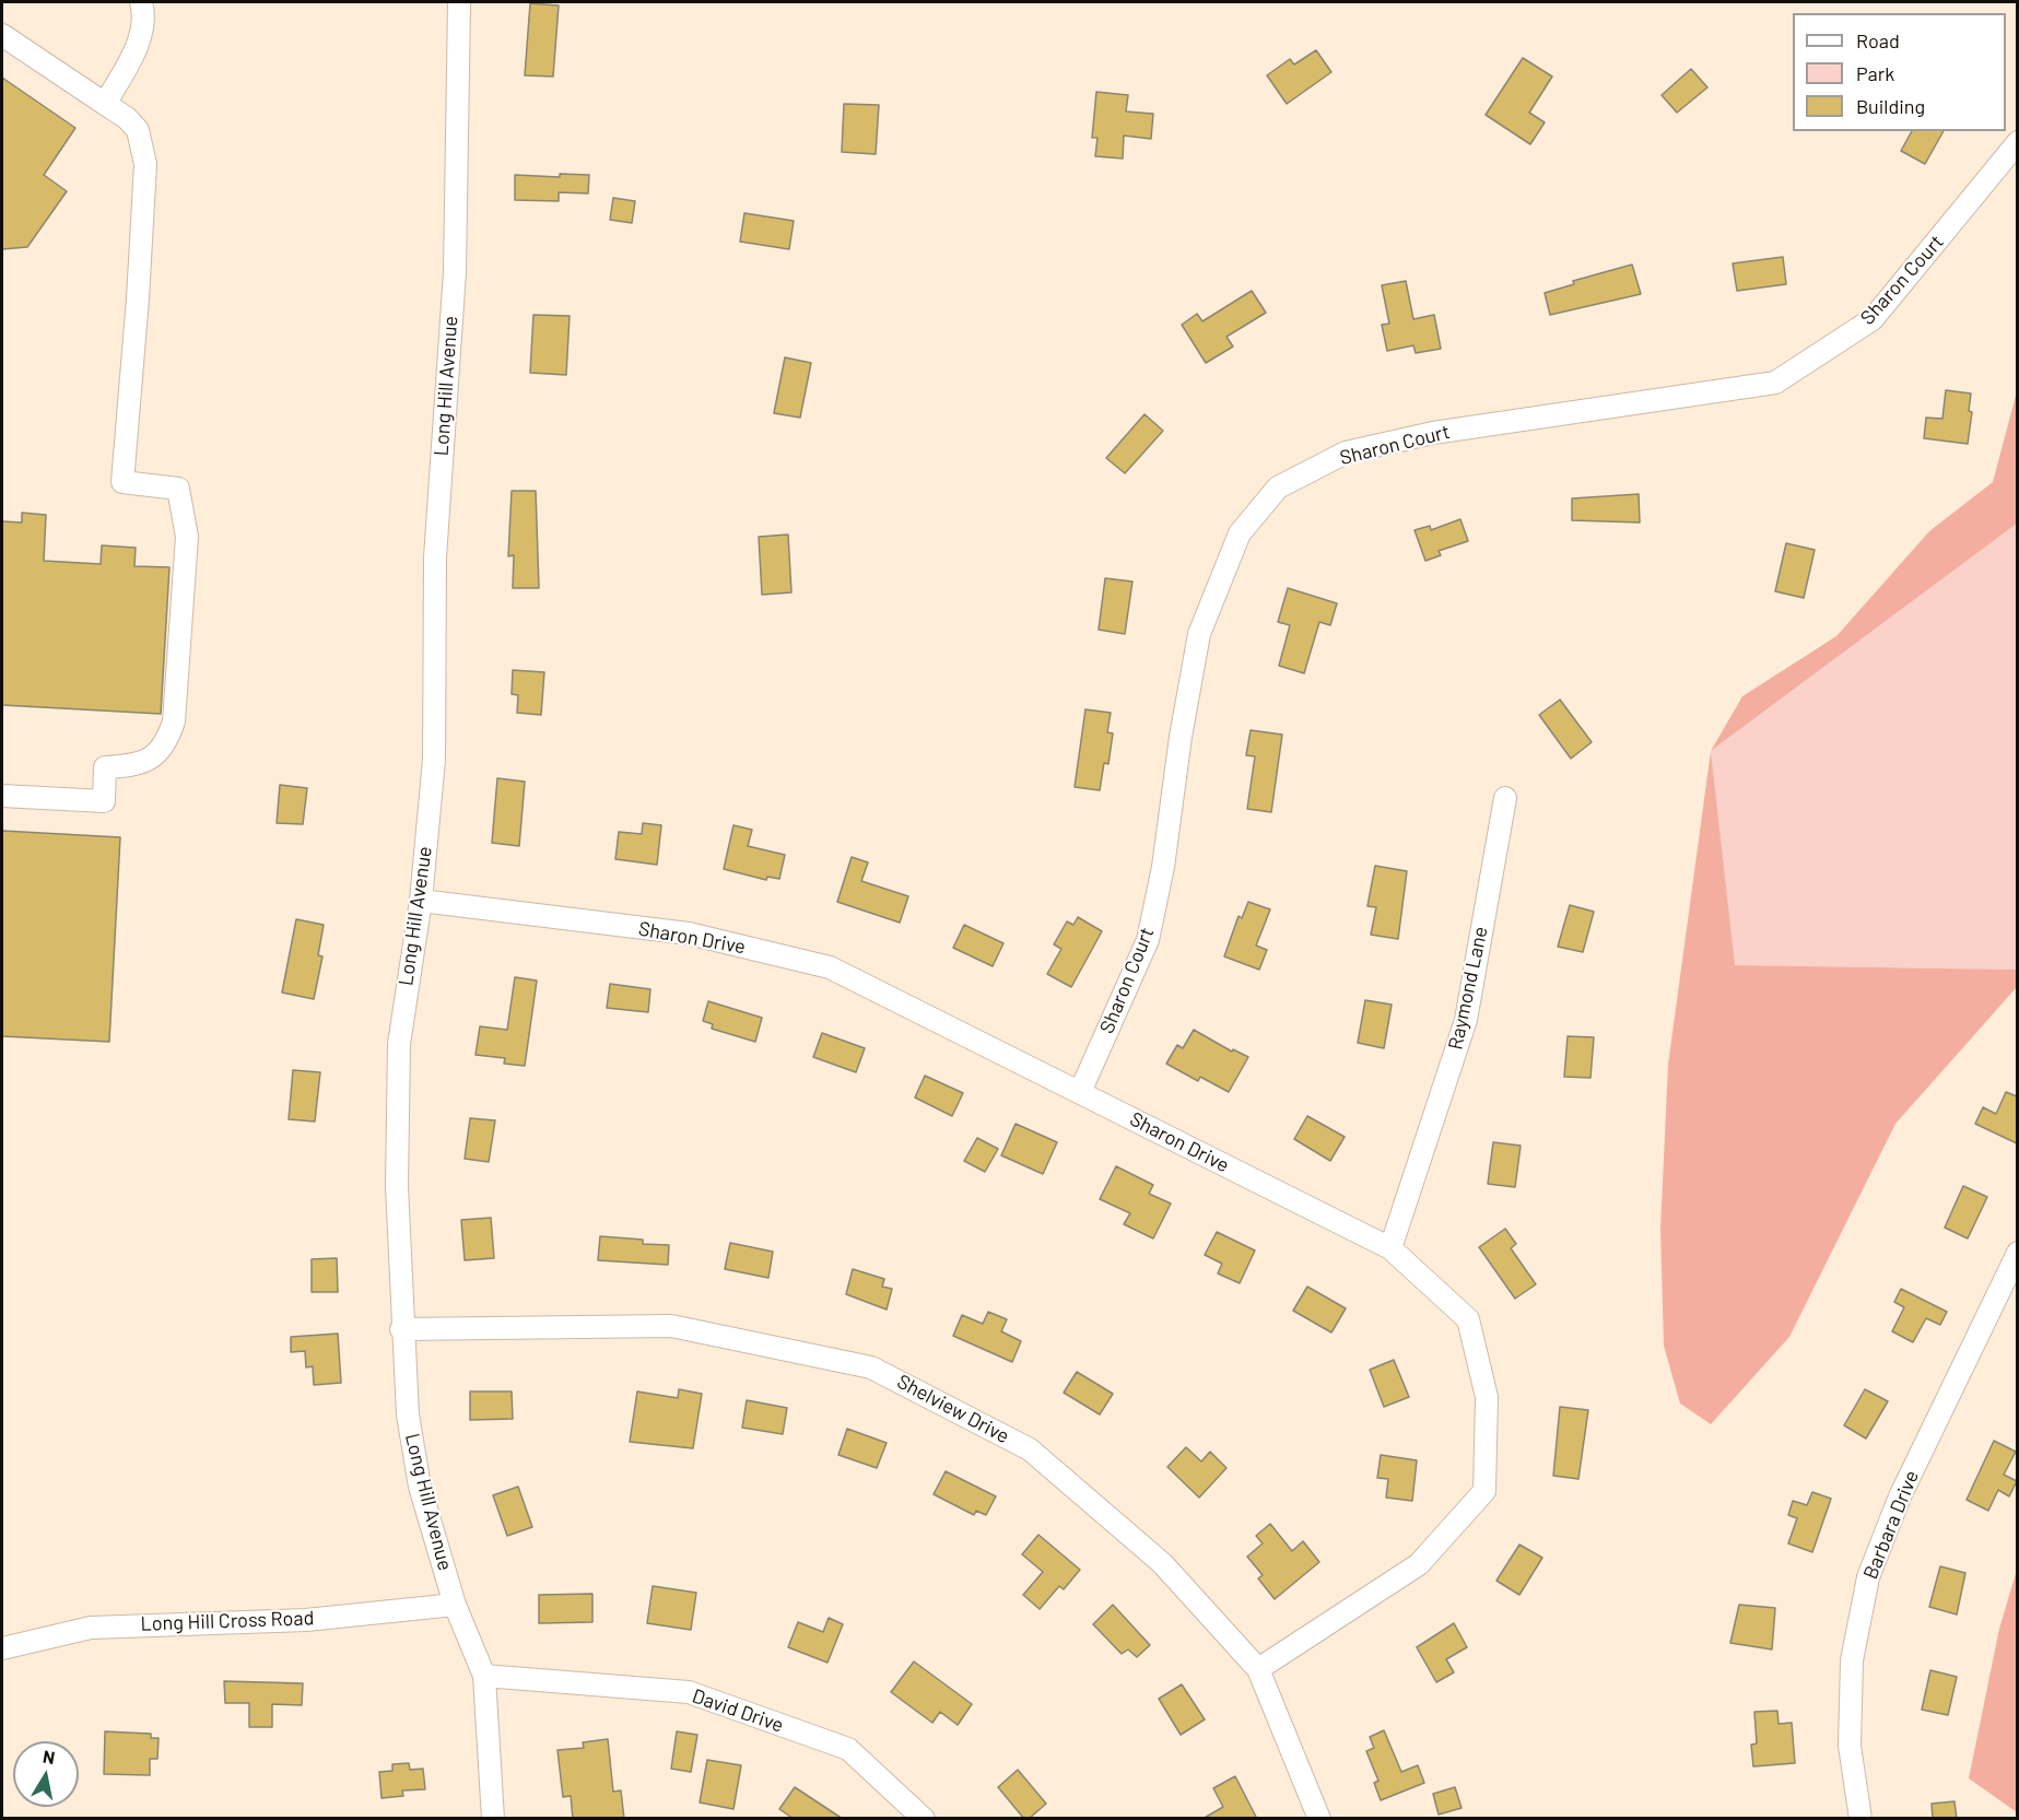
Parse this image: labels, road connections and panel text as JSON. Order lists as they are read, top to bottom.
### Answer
{
  "streets": {
    "street": [
      "Sharon Court",
      "Long Hill Avenue",
      "Sharon Drive",
      "Raymond Lane",
      "Shelview Drive",
      "Barbara Drive",
      "Long Hill Cross Road",
      "David Drive"
    ]
  },
  "crossings": [
    ["Sharon Court", "Sharon Drive"],
    ["Long Hill Avenue", "Sharon Drive"],
    ["Long Hill Avenue", "Shelview Drive"],
    ["Long Hill Avenue", "Long Hill Cross Road"],
    ["Long Hill Avenue", "David Drive"],
    ["Sharon Drive", "Raymond Lane"],
    ["Sharon Drive", "Shelview Drive"]
  ],
  "legend": ["Road", "Park", "Building"],
  "north": "top"
}
